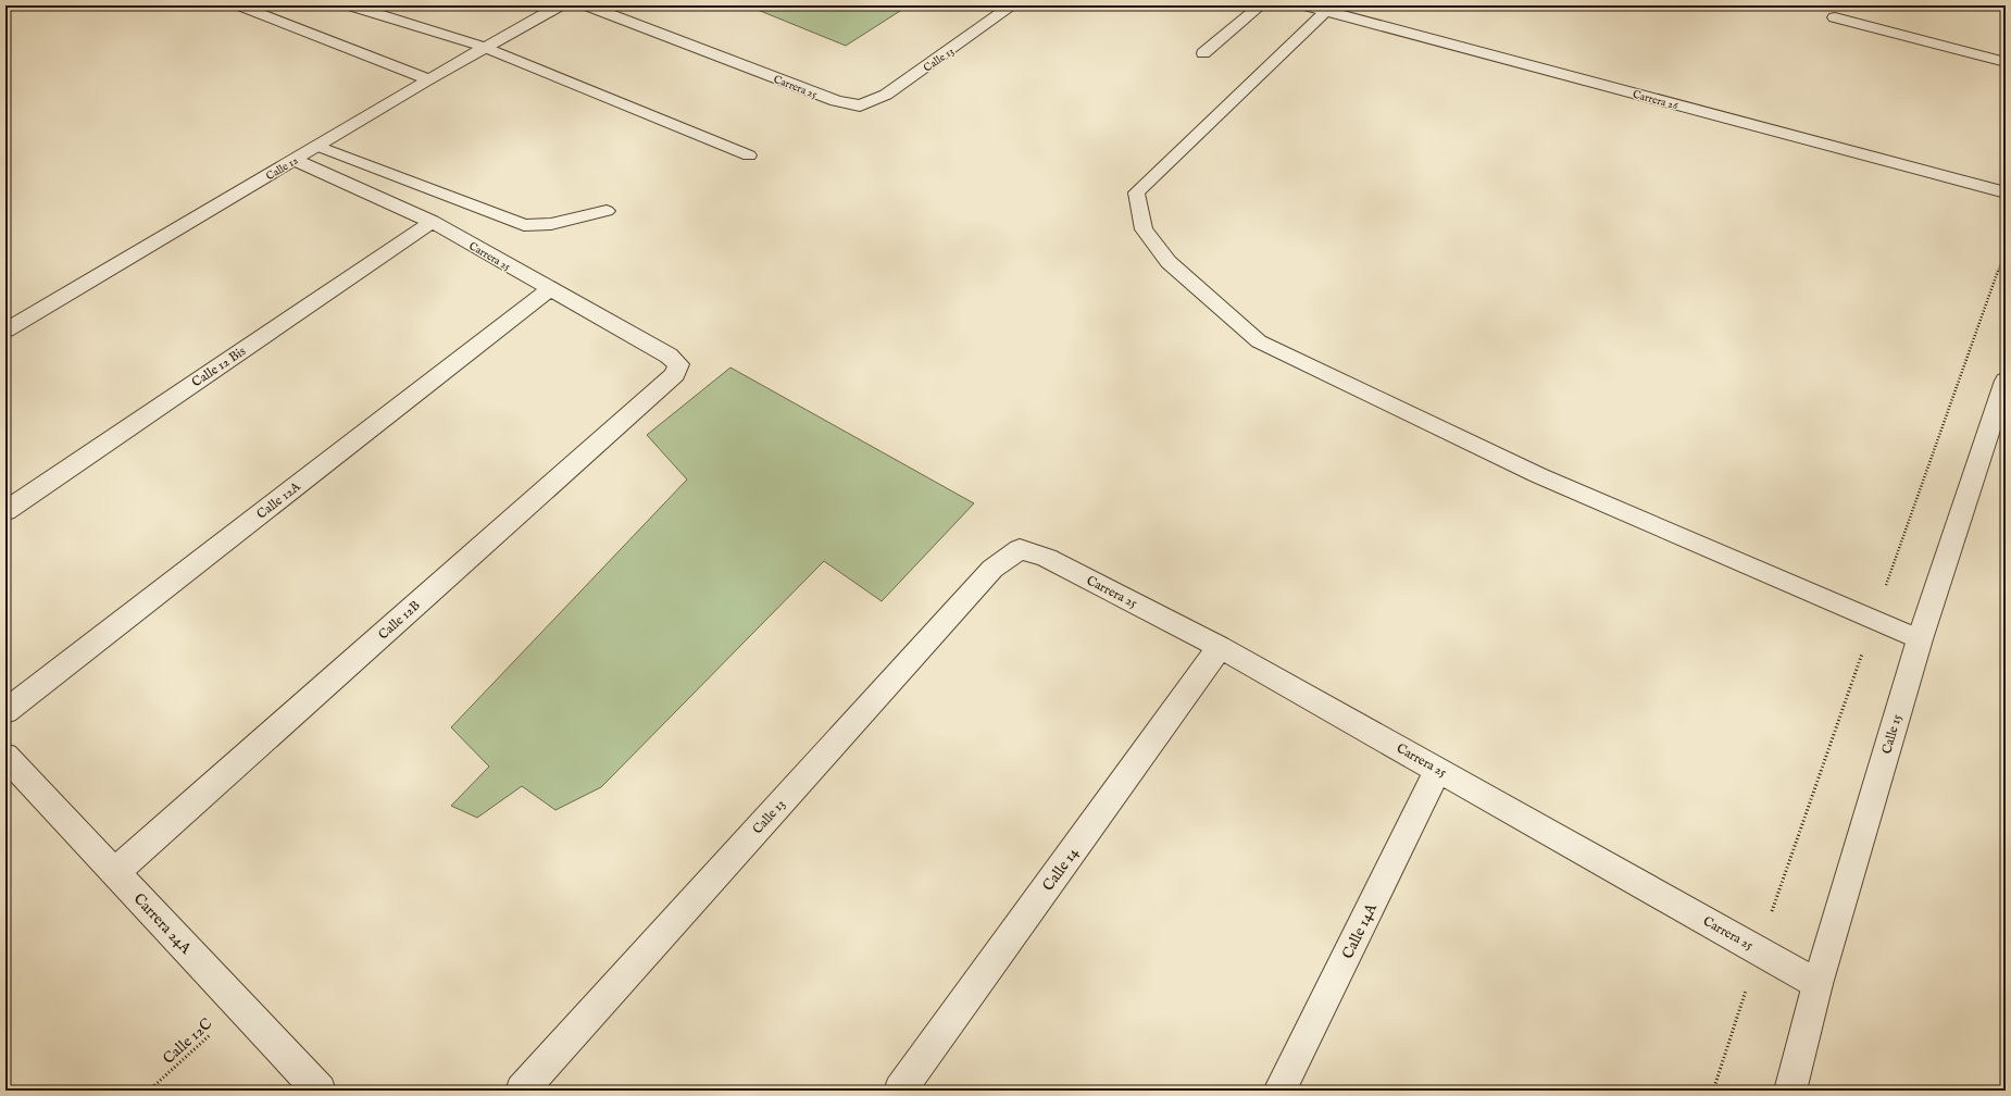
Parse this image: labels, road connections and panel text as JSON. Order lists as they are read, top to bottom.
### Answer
{
  "streets": {
    "street": [
      "Calle 13",
      "Carrera 25",
      "Carrera 26",
      "Calle 12",
      "Calle 12 Bis",
      "Calle 12A",
      "Calle 12B",
      "Calle 15",
      "Calle 14",
      "Carrera 24A",
      "Calle 14A"
    ],
    "path": ["Calle 12C"]
  },
  "crossings": [
    ["Calle 13", "Carrera 25"],
    ["Carrera 25", "Calle 12"],
    ["Carrera 25", "Calle 12 Bis"],
    ["Carrera 25", "Calle 12A"],
    ["Carrera 25", "Calle 12B"],
    ["Carrera 25", "Calle 15"],
    ["Carrera 25", "Calle 14"],
    ["Carrera 25", "Calle 14A"],
    ["Calle 12B", "Carrera 24A"],
    ["Carrera 24A", "Calle 12C"]
  ]
}
